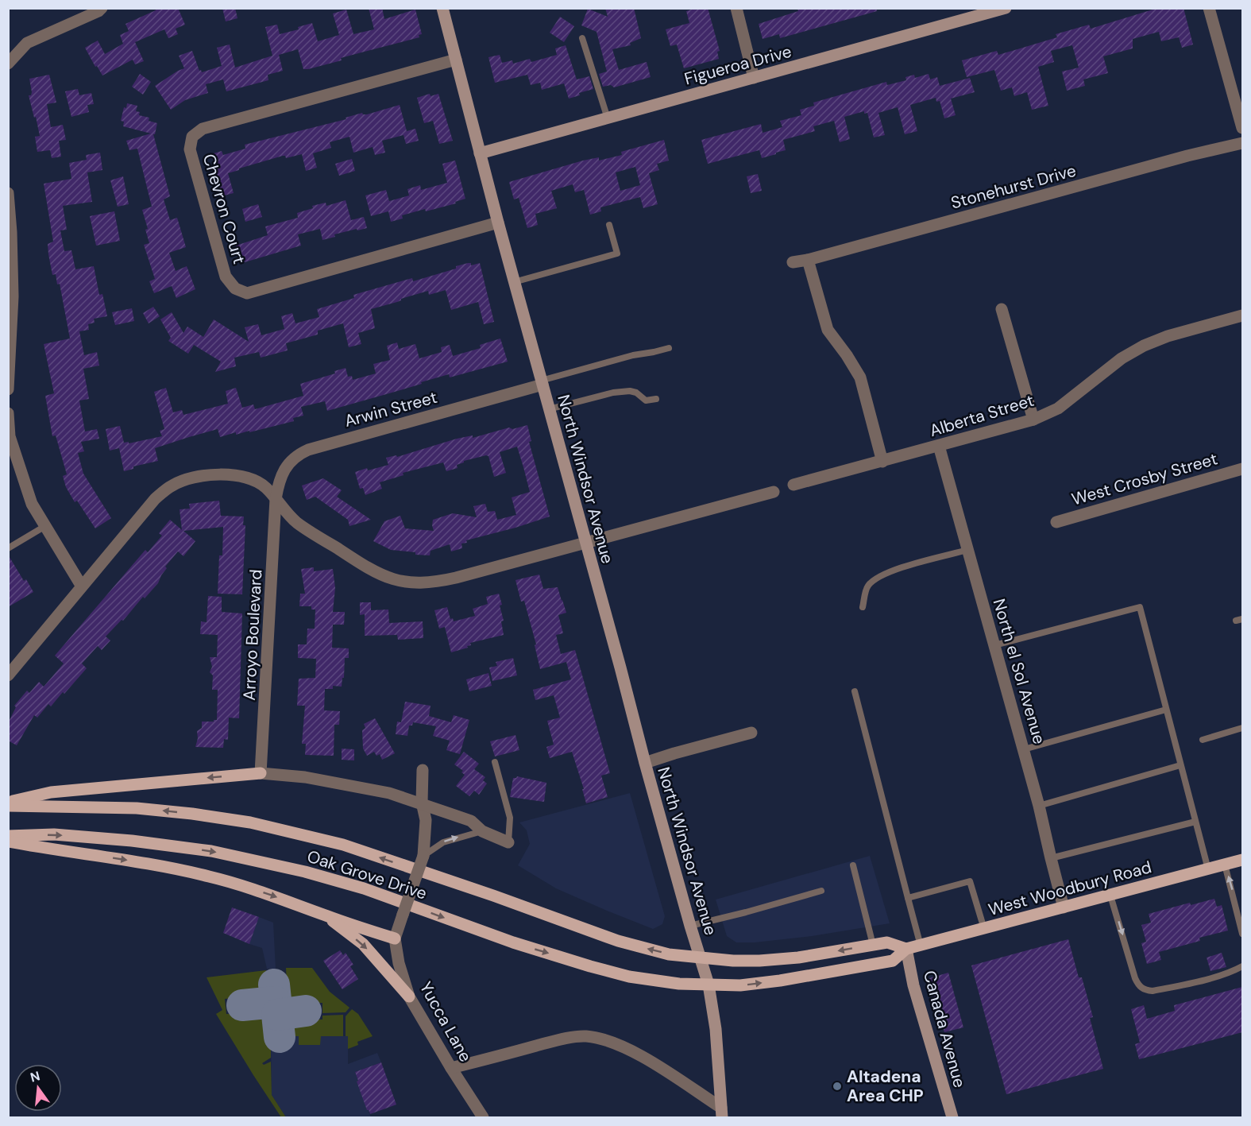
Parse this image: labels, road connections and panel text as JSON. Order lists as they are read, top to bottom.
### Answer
{
  "streets": {
    "main road": ["Oak Grove Drive", "West Woodbury Road"],
    "street": [
      "Figueroa Drive",
      "Stonehurst Drive",
      "Chevron Court",
      "Arwin Street",
      "Alberta Street",
      "North Windsor Avenue",
      "West Crosby Street",
      "Arroyo Boulevard",
      "North el Sol Avenue",
      "Yucca Lane",
      "Canada Avenue"
    ]
  },
  "crossings": [
    ["Figueroa Drive", "North Windsor Avenue"],
    ["Chevron Court", "North Windsor Avenue"],
    ["Arwin Street", "North Windsor Avenue"],
    ["Arwin Street", "Arroyo Boulevard"],
    ["Alberta Street", "North el Sol Avenue"],
    ["North Windsor Avenue", "Oak Grove Drive"],
    ["North Windsor Avenue", "West Woodbury Road"],
    ["North el Sol Avenue", "West Woodbury Road"],
    ["Oak Grove Drive", "West Woodbury Road"],
    ["West Woodbury Road", "Canada Avenue"]
  ],
  "places": ["Altadena Area CHP"],
  "north": "top"
}
